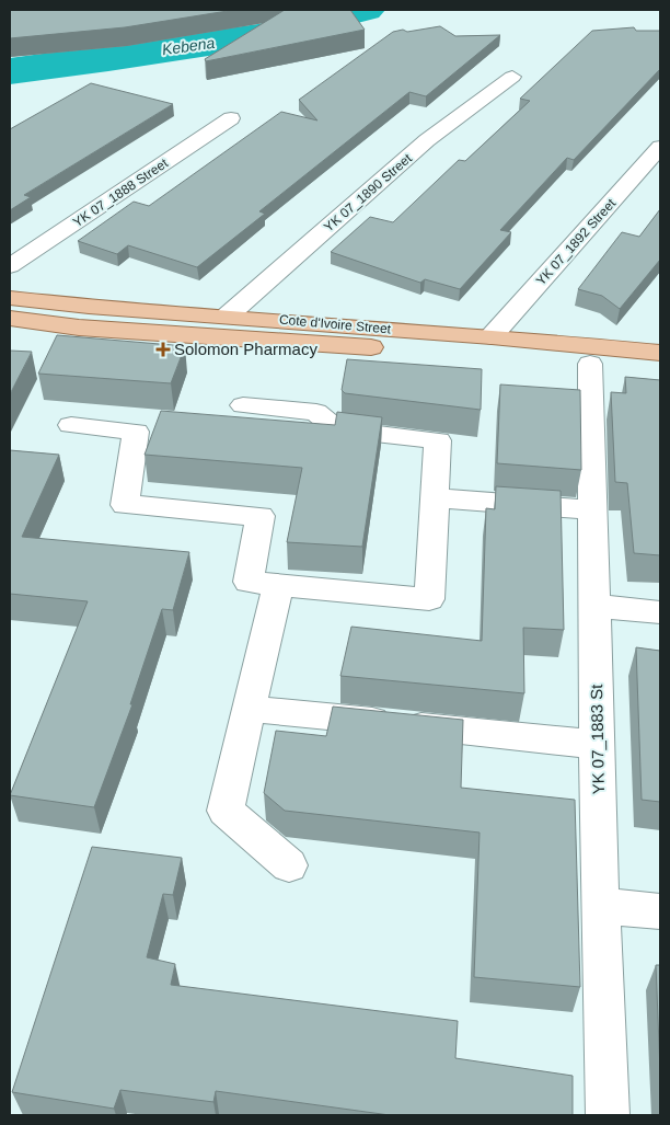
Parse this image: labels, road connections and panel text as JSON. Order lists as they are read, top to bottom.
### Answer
{
  "streets": {
    "main road": ["Cote d'Ivoire Street"],
    "street": [
      "YK 07_1888 Street",
      "YK 07_1890 Street",
      "YK 07_1892 Street",
      "YK 07_1883 St"
    ]
  },
  "crossings": [
    ["YK 07_1890 Street", "Cote d'Ivoire Street"],
    ["YK 07_1892 Street", "Cote d'Ivoire Street"],
    ["Cote d'Ivoire Street", "YK 07_1883 St"]
  ],
  "water": ["Kebena"],
  "places": {
    "health": ["Solomon Pharmacy"]
  }
}
